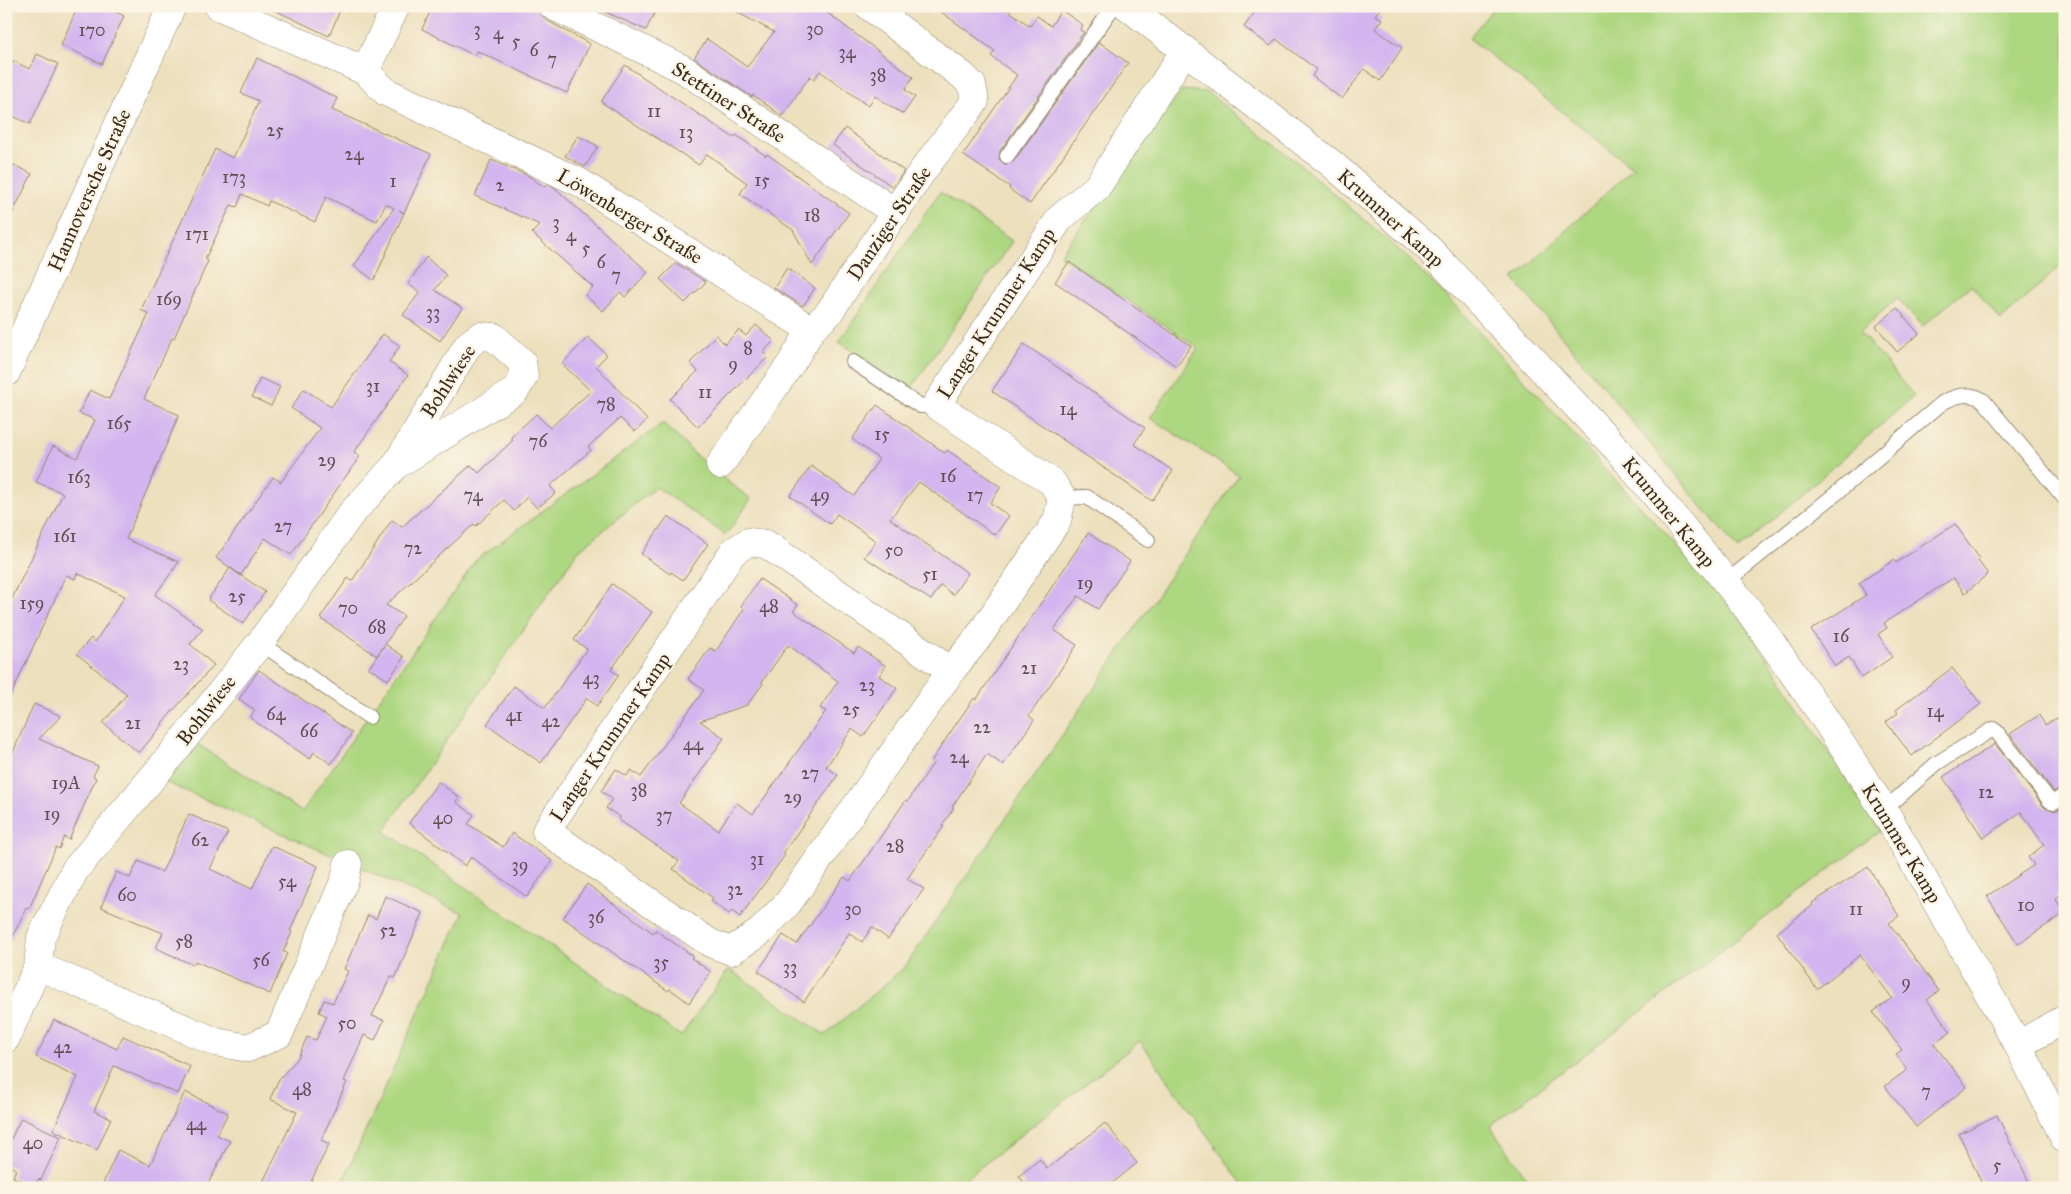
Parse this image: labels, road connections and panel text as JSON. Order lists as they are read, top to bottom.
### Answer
{
  "streets": {
    "street": [
      "Stettiner Straße",
      "Hannoversche Straße",
      "Löwenberger Straße",
      "Krummer Kamp",
      "Danziger Straße",
      "Langer Krummer Kamp",
      "Bohlwiese"
    ]
  },
  "crossings": [
    ["Stettiner Straße", "Danziger Straße"],
    ["Löwenberger Straße", "Danziger Straße"],
    ["Krummer Kamp", "Langer Krummer Kamp"]
  ],
  "house_numbers": [
    "3",
    "30",
    "170",
    "4",
    "5",
    "6",
    "34",
    "7",
    "38",
    "11",
    "25",
    "13",
    "24",
    "173",
    "15",
    "1",
    "2",
    "18",
    "3",
    "171",
    "4",
    "5",
    "6",
    "7",
    "169",
    "33",
    "8",
    "9",
    "31",
    "11",
    "78",
    "14",
    "165",
    "15",
    "76",
    "29",
    "16",
    "163",
    "74",
    "49",
    "17",
    "27",
    "161",
    "72",
    "50",
    "51",
    "19",
    "25",
    "159",
    "48",
    "70",
    "68",
    "16",
    "23",
    "21",
    "43",
    "23",
    "25",
    "14",
    "64",
    "41",
    "42",
    "21",
    "22",
    "66",
    "44",
    "24",
    "27",
    "19A",
    "38",
    "12",
    "29",
    "19",
    "37",
    "40",
    "62",
    "28",
    "31",
    "39",
    "54",
    "32",
    "60",
    "10",
    "30",
    "11",
    "36",
    "52",
    "58",
    "56",
    "35",
    "33",
    "9",
    "50",
    "42",
    "48",
    "7",
    "44",
    "40",
    "5"
  ]
}
